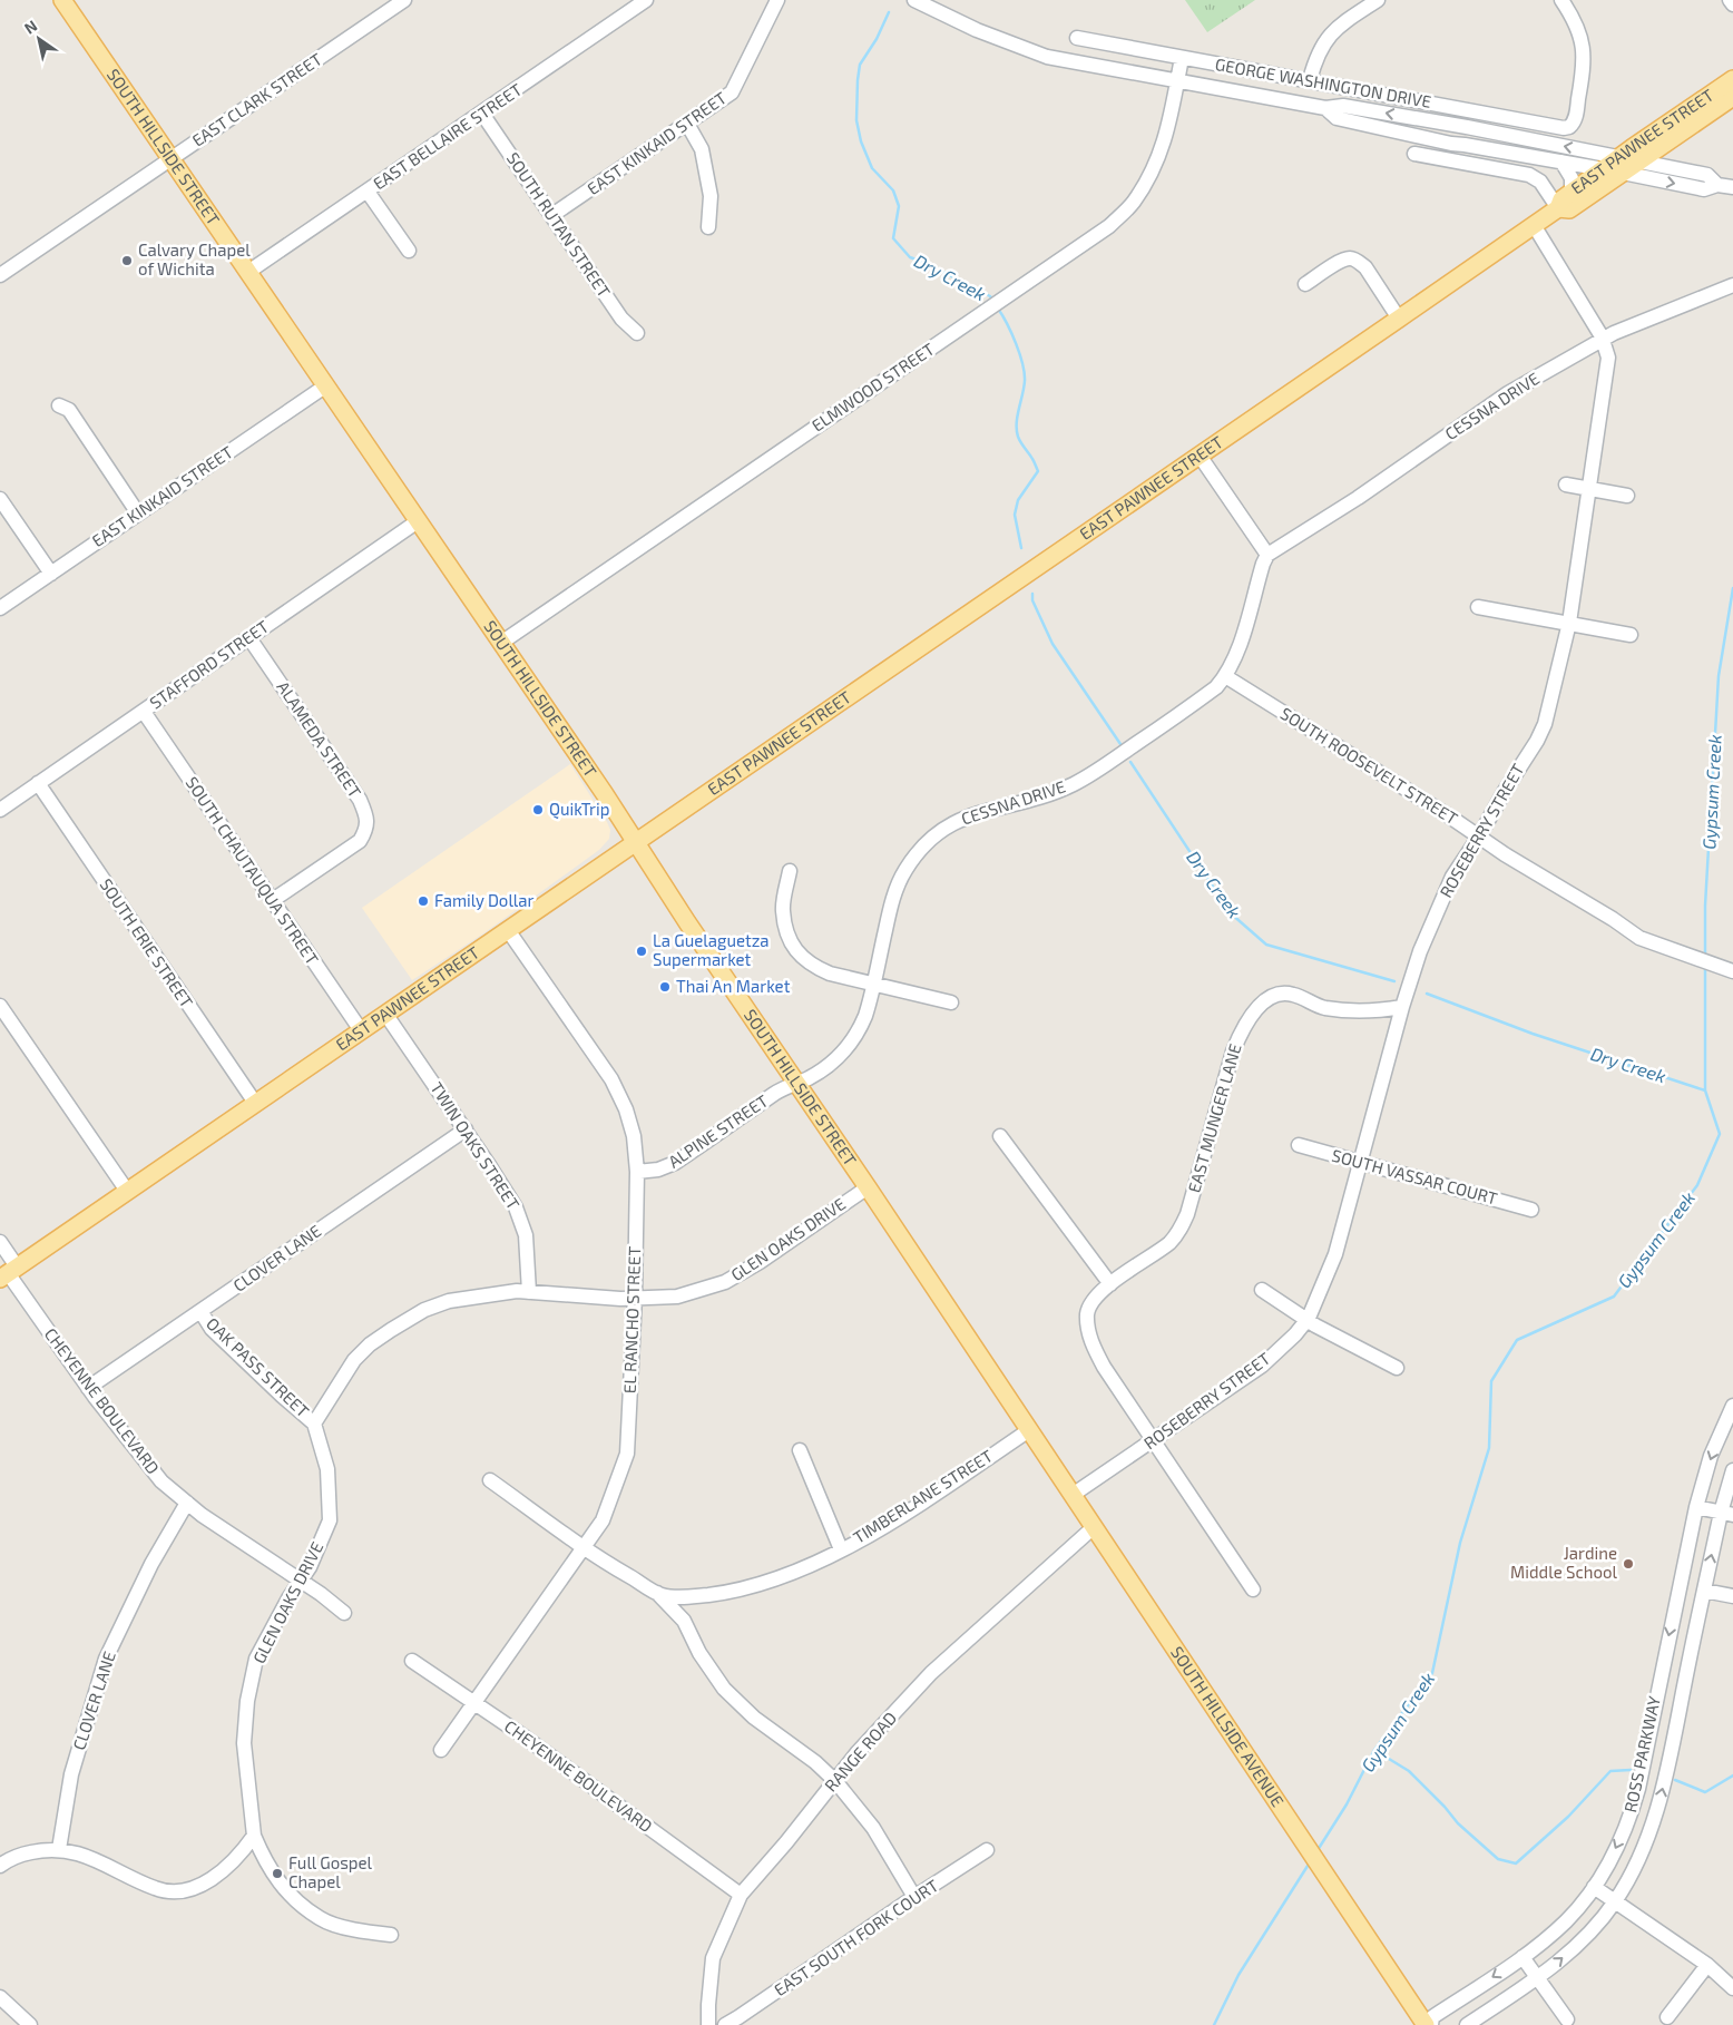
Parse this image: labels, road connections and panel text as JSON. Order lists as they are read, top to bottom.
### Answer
{
  "streets": {
    "main road": ["EAST PAWNEE STREET", "SOUTH HILLSIDE STREET", "SOUTH HILLSIDE AVENUE"],
    "street": [
      "GEORGE WASHINGTON DRIVE",
      "EAST CLARK STREET",
      "EAST BELLAIRE STREET",
      "EAST KINKAID STREET",
      "SOUTH RUTAN STREET",
      "ELMWOOD STREET",
      "CESSNA DRIVE",
      "STAFFORD STREET",
      "ALAMEDA STREET",
      "SOUTH ROOSEVELT STREET",
      "ROSEBERRY STREET",
      "SOUTH CHAUTAUQUA STREET",
      "SOUTH ERIE STREET",
      "EAST MUNGER LANE",
      "ALPINE STREET",
      "TWIN OAKS STREET",
      "SOUTH VASSAR COURT",
      "GLEN OAKS DRIVE",
      "CLOVER LANE",
      "EL RANCHO STREET",
      "OAK PASS STREET",
      "CHEYENNE BOULEVARD",
      "TIMBERLANE STREET",
      "RANGE ROAD",
      "ROSS PARKWAY",
      "EAST SOUTH FORK COURT"
    ]
  },
  "crossings": [
    ["GEORGE WASHINGTON DRIVE", "ELMWOOD STREET"],
    ["EAST CLARK STREET", "SOUTH HILLSIDE STREET"],
    ["EAST BELLAIRE STREET", "SOUTH HILLSIDE STREET"],
    ["EAST BELLAIRE STREET", "SOUTH RUTAN STREET"],
    ["EAST PAWNEE STREET", "SOUTH HILLSIDE STREET"],
    ["EAST PAWNEE STREET", "ROSEBERRY STREET"],
    ["EAST PAWNEE STREET", "SOUTH CHAUTAUQUA STREET"],
    ["EAST PAWNEE STREET", "SOUTH ERIE STREET"],
    ["EAST PAWNEE STREET", "TWIN OAKS STREET"],
    ["EAST PAWNEE STREET", "EL RANCHO STREET"],
    ["EAST PAWNEE STREET", "CHEYENNE BOULEVARD"],
    ["EAST KINKAID STREET", "SOUTH HILLSIDE STREET"],
    ["EAST KINKAID STREET", "SOUTH RUTAN STREET"],
    ["SOUTH HILLSIDE STREET", "ELMWOOD STREET"],
    ["SOUTH HILLSIDE STREET", "CESSNA DRIVE"],
    ["SOUTH HILLSIDE STREET", "STAFFORD STREET"],
    ["SOUTH HILLSIDE STREET", "ALPINE STREET"],
    ["SOUTH HILLSIDE STREET", "GLEN OAKS DRIVE"],
    ["SOUTH HILLSIDE STREET", "TIMBERLANE STREET"],
    ["SOUTH HILLSIDE STREET", "SOUTH HILLSIDE AVENUE"],
    ["CESSNA DRIVE", "SOUTH ROOSEVELT STREET"],
    ["CESSNA DRIVE", "ROSEBERRY STREET"],
    ["CESSNA DRIVE", "ALPINE STREET"],
    ["STAFFORD STREET", "ALAMEDA STREET"],
    ["STAFFORD STREET", "SOUTH CHAUTAUQUA STREET"],
    ["STAFFORD STREET", "SOUTH ERIE STREET"],
    ["ALAMEDA STREET", "SOUTH CHAUTAUQUA STREET"],
    ["SOUTH ROOSEVELT STREET", "ROSEBERRY STREET"],
    ["ROSEBERRY STREET", "EAST MUNGER LANE"],
    ["ROSEBERRY STREET", "SOUTH VASSAR COURT"],
    ["ROSEBERRY STREET", "SOUTH HILLSIDE AVENUE"],
    ["ALPINE STREET", "EL RANCHO STREET"],
    ["TWIN OAKS STREET", "GLEN OAKS DRIVE"],
    ["TWIN OAKS STREET", "CLOVER LANE"],
    ["GLEN OAKS DRIVE", "EL RANCHO STREET"],
    ["GLEN OAKS DRIVE", "OAK PASS STREET"],
    ["GLEN OAKS DRIVE", "CHEYENNE BOULEVARD"],
    ["CLOVER LANE", "OAK PASS STREET"],
    ["CLOVER LANE", "CHEYENNE BOULEVARD"],
    ["EL RANCHO STREET", "CHEYENNE BOULEVARD"],
    ["EL RANCHO STREET", "TIMBERLANE STREET"],
    ["CHEYENNE BOULEVARD", "RANGE ROAD"],
    ["TIMBERLANE STREET", "SOUTH HILLSIDE AVENUE"],
    ["SOUTH HILLSIDE AVENUE", "RANGE ROAD"]
  ],
  "water": ["Dry Creek", "Gypsum Creek"],
  "places": [
    "Calvary Chapel of Wichita",
    "QuikTrip",
    "Family Dollar",
    "La Guelaguetza Supermarket",
    "Thai An Market",
    "Jardine Middle School",
    "Full Gospel Chapel"
  ],
  "north": "top left"
}
